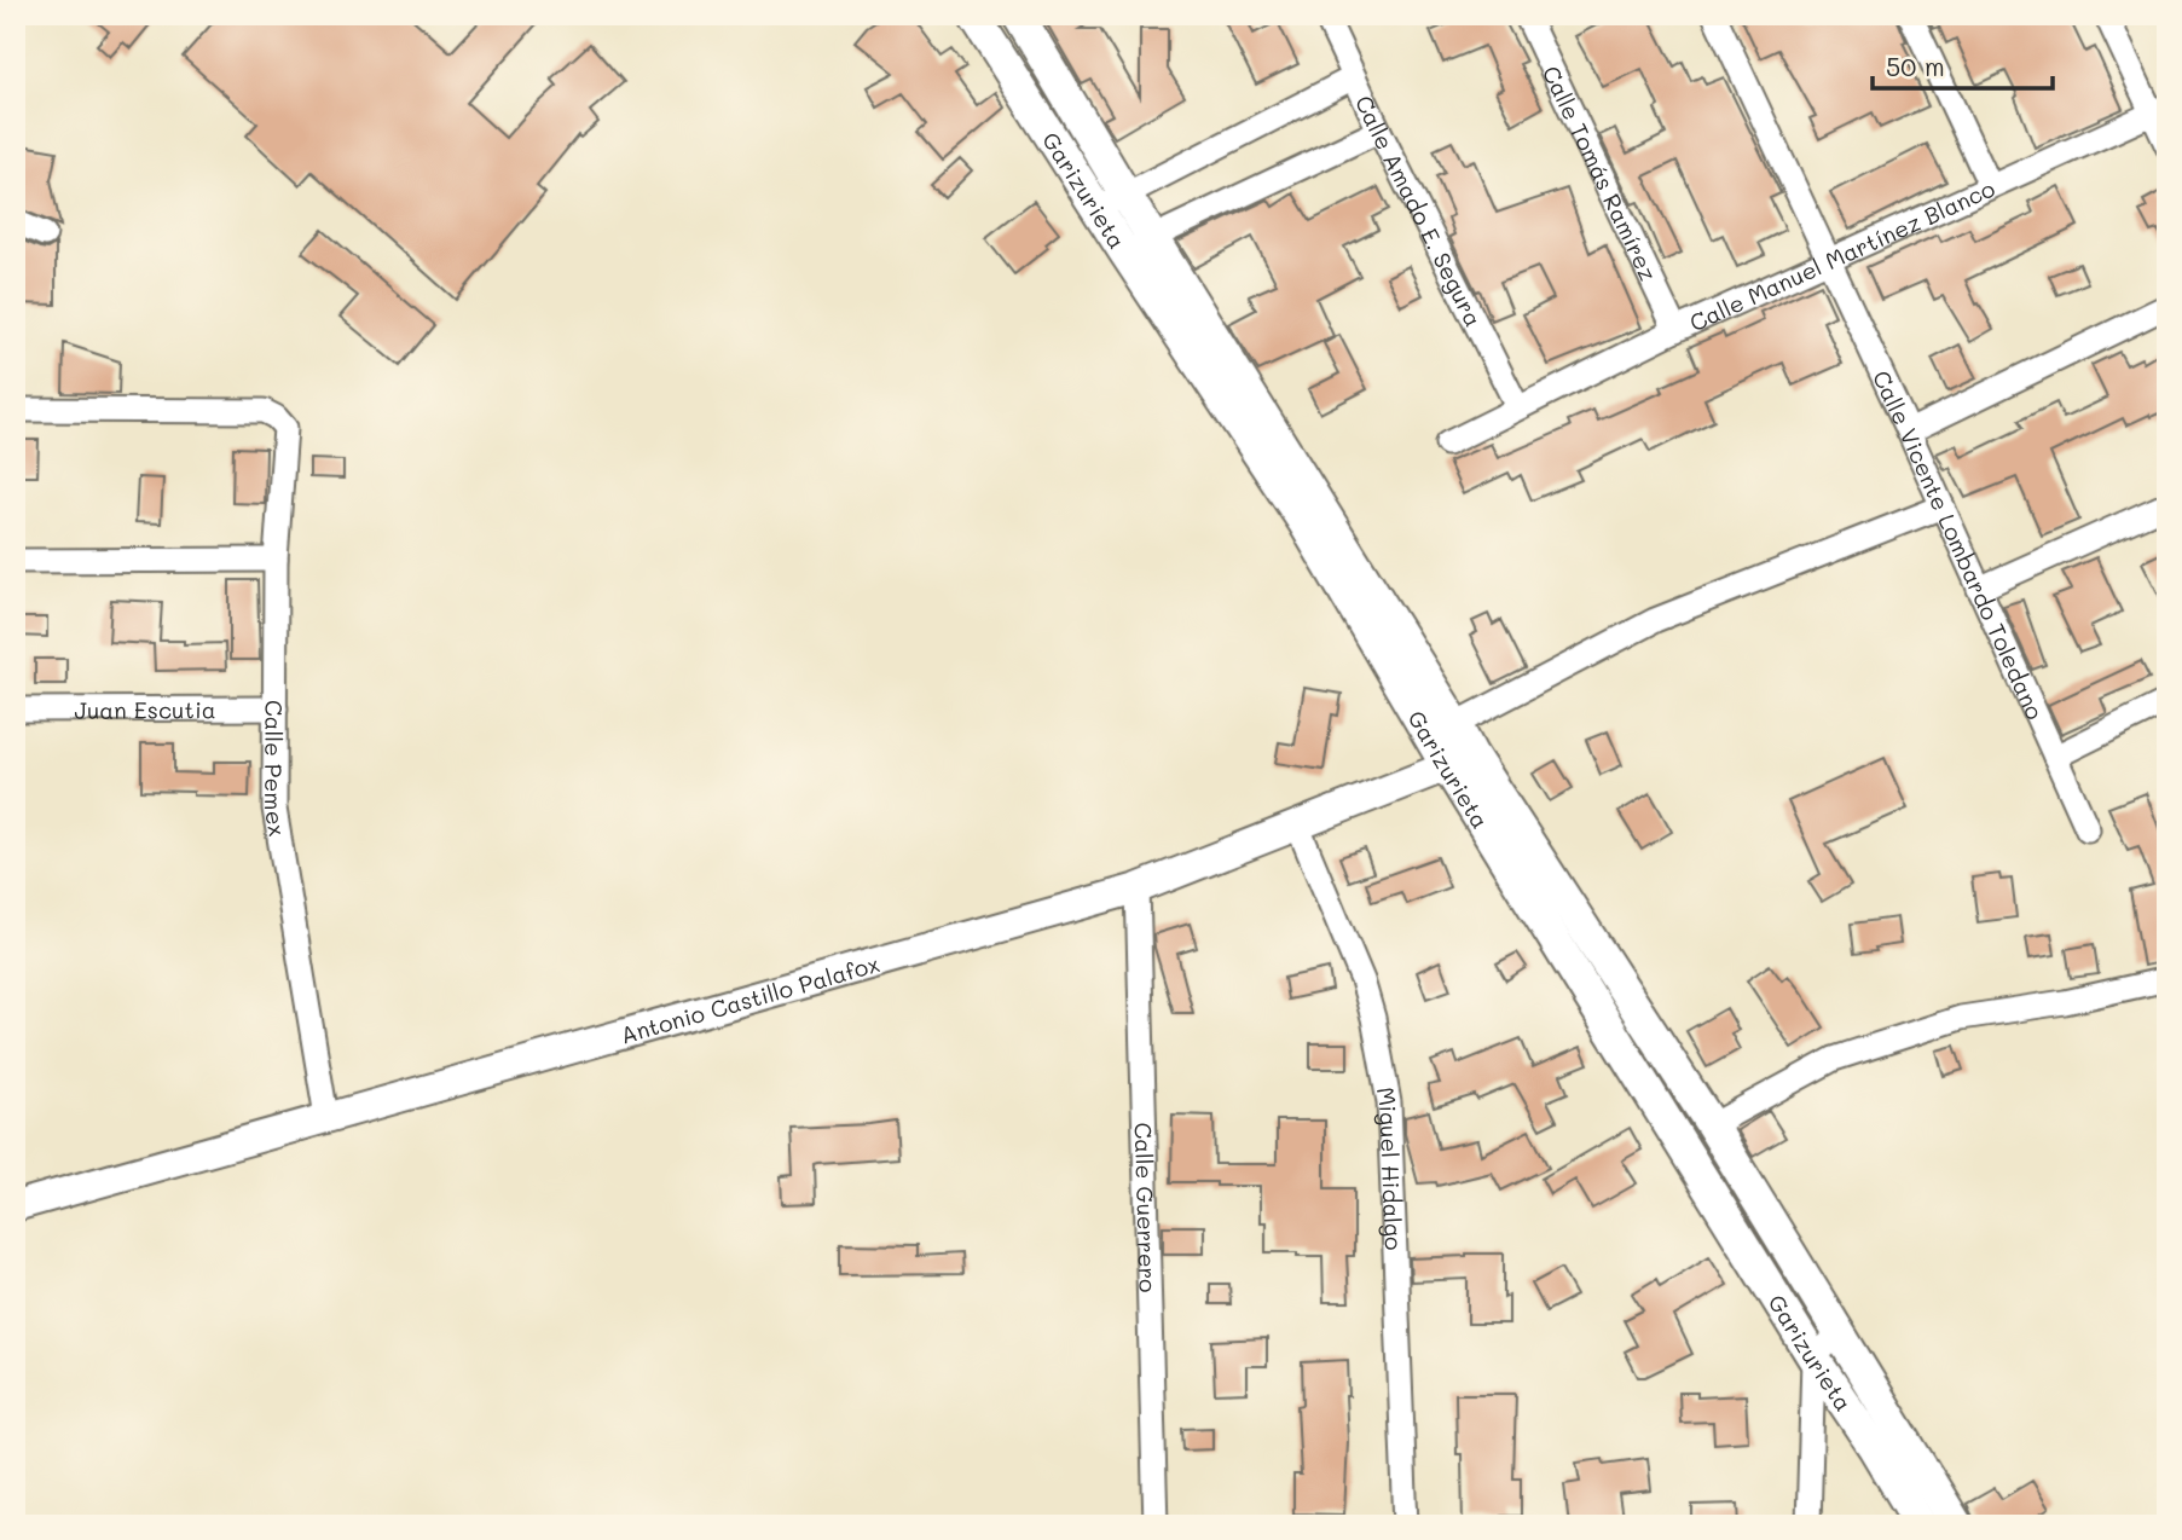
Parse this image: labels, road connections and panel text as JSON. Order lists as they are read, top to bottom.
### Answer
{
  "streets": {
    "main road": ["Garizurieta"],
    "street": [
      "Calle Tomás Ramírez",
      "Calle Amado E. Segura",
      "Calle Manuel Martínez Blanco",
      "Calle Vicente Lombardo Toledano",
      "Juan Escutia",
      "Calle Pemex",
      "Antonio Castillo Palafox",
      "Miguel Hidalgo",
      "Calle Guerrero"
    ]
  },
  "crossings": [
    ["Calle Tomás Ramírez", "Calle Manuel Martínez Blanco"],
    ["Garizurieta", "Antonio Castillo Palafox"],
    ["Calle Amado E. Segura", "Calle Manuel Martínez Blanco"],
    ["Calle Manuel Martínez Blanco", "Calle Vicente Lombardo Toledano"],
    ["Juan Escutia", "Calle Pemex"],
    ["Calle Pemex", "Antonio Castillo Palafox"],
    ["Antonio Castillo Palafox", "Miguel Hidalgo"],
    ["Antonio Castillo Palafox", "Calle Guerrero"]
  ],
  "scale_bar": "50 m"
}
